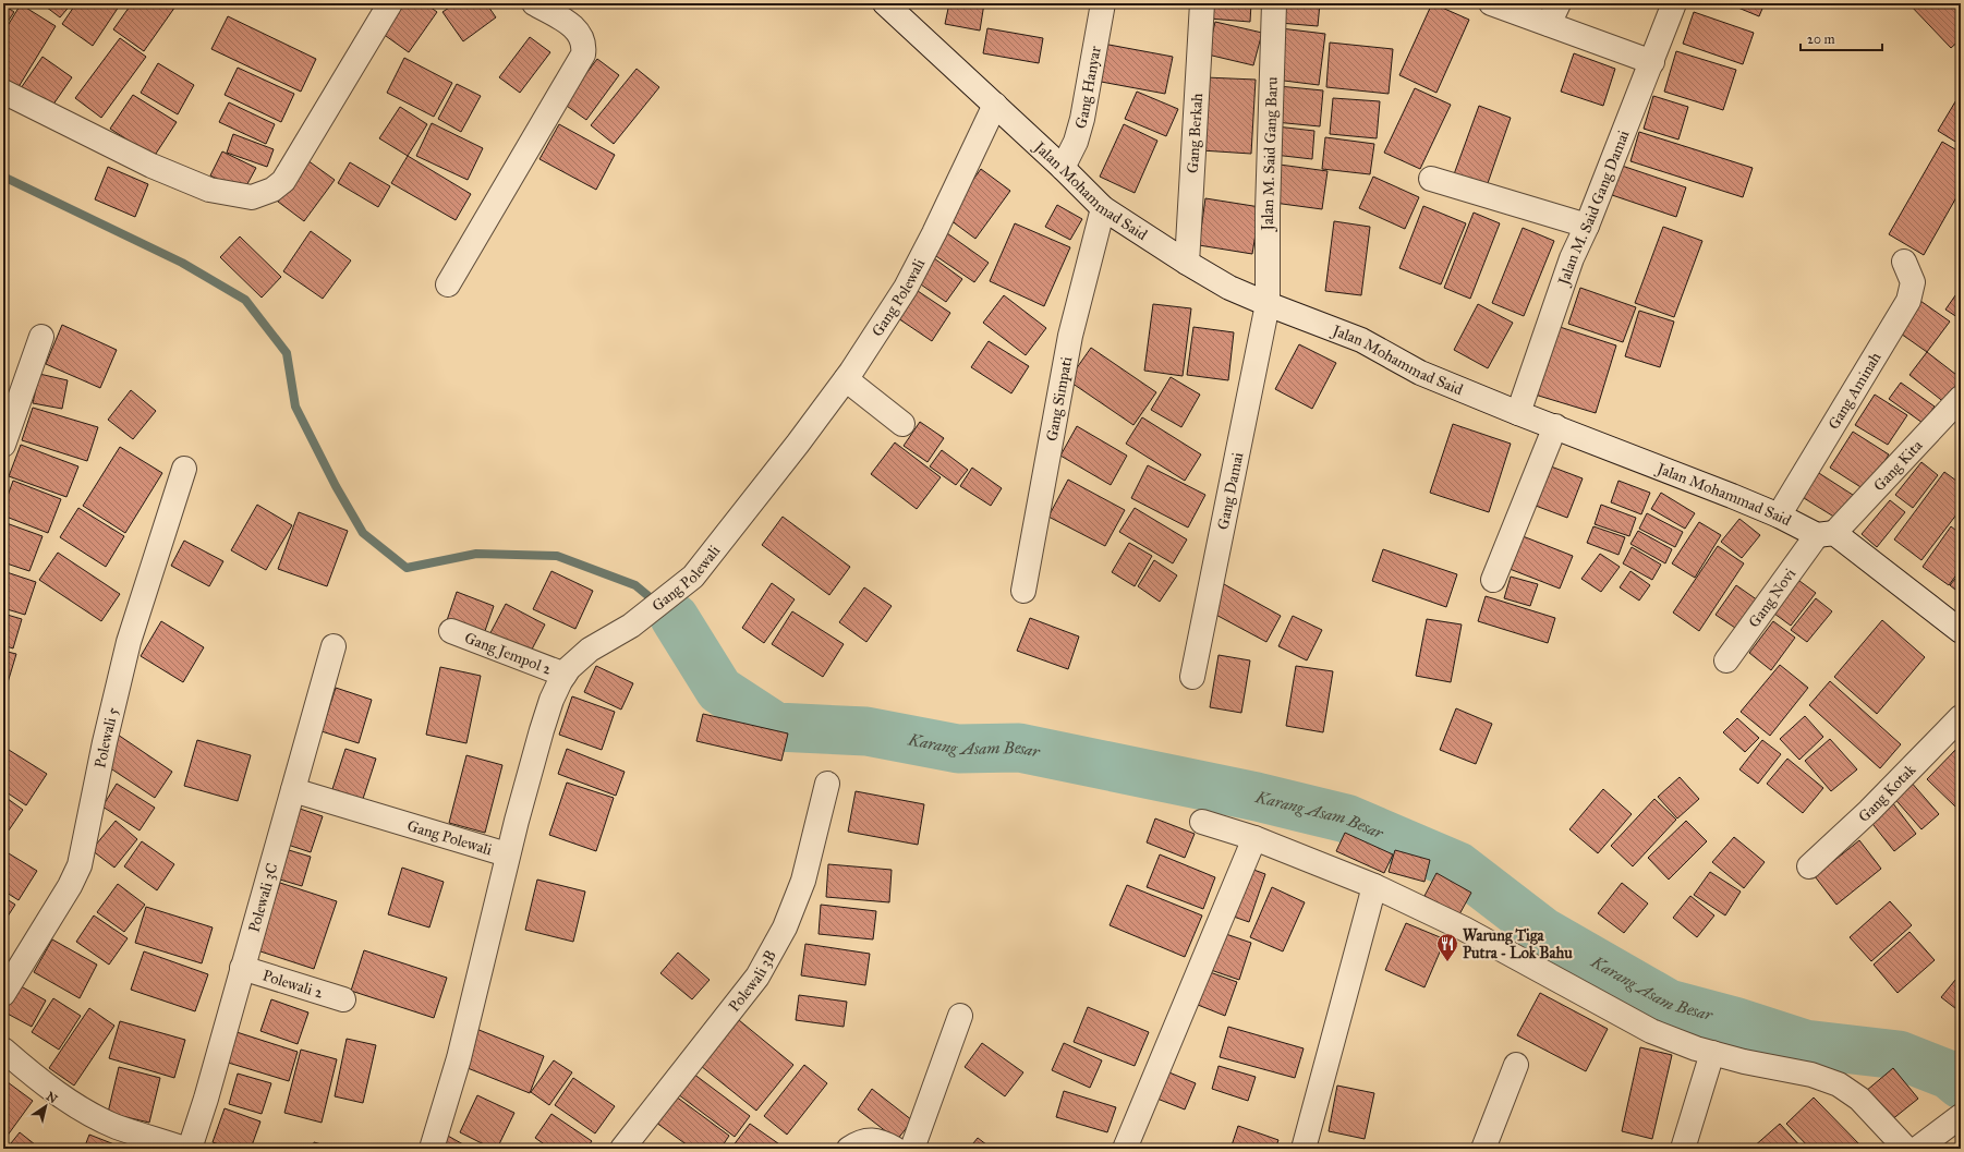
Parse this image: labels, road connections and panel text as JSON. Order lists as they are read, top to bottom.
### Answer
{
  "streets": {
    "street": [
      "Gang Hanyar",
      "Gang Berkah",
      "Jalan M. Said Gang Baru",
      "Jalan Mohammad Said",
      "Jalan M. Said Gang Damai",
      "Gang Polewali",
      "Gang Aminah",
      "Gang Simpati",
      "Gang Kita",
      "Gang Damai",
      "Gang Novi",
      "Gang Jempol 2",
      "Polewali 5",
      "Gang Kotak",
      "Polewali 3C",
      "Polewali 3B",
      "Polewali 2"
    ]
  },
  "crossings": [
    ["Gang Hanyar", "Jalan Mohammad Said"],
    ["Gang Berkah", "Jalan Mohammad Said"],
    ["Jalan M. Said Gang Baru", "Jalan Mohammad Said"],
    ["Jalan M. Said Gang Baru", "Gang Damai"],
    ["Jalan Mohammad Said", "Jalan M. Said Gang Damai"],
    ["Jalan Mohammad Said", "Gang Polewali"],
    ["Jalan Mohammad Said", "Gang Aminah"],
    ["Jalan Mohammad Said", "Gang Simpati"],
    ["Jalan Mohammad Said", "Gang Kita"],
    ["Jalan Mohammad Said", "Gang Damai"],
    ["Jalan Mohammad Said", "Gang Novi"],
    ["Gang Polewali", "Gang Jempol 2"],
    ["Gang Polewali", "Polewali 3C"],
    ["Gang Kita", "Gang Novi"],
    ["Polewali 3C", "Polewali 2"]
  ],
  "water": ["Karang Asam Besar"],
  "places": {
    "restaurant": ["Warung Tiga Putra - Lok Bahu"]
  },
  "scale_bar": "20 m",
  "north": "top right"
}
